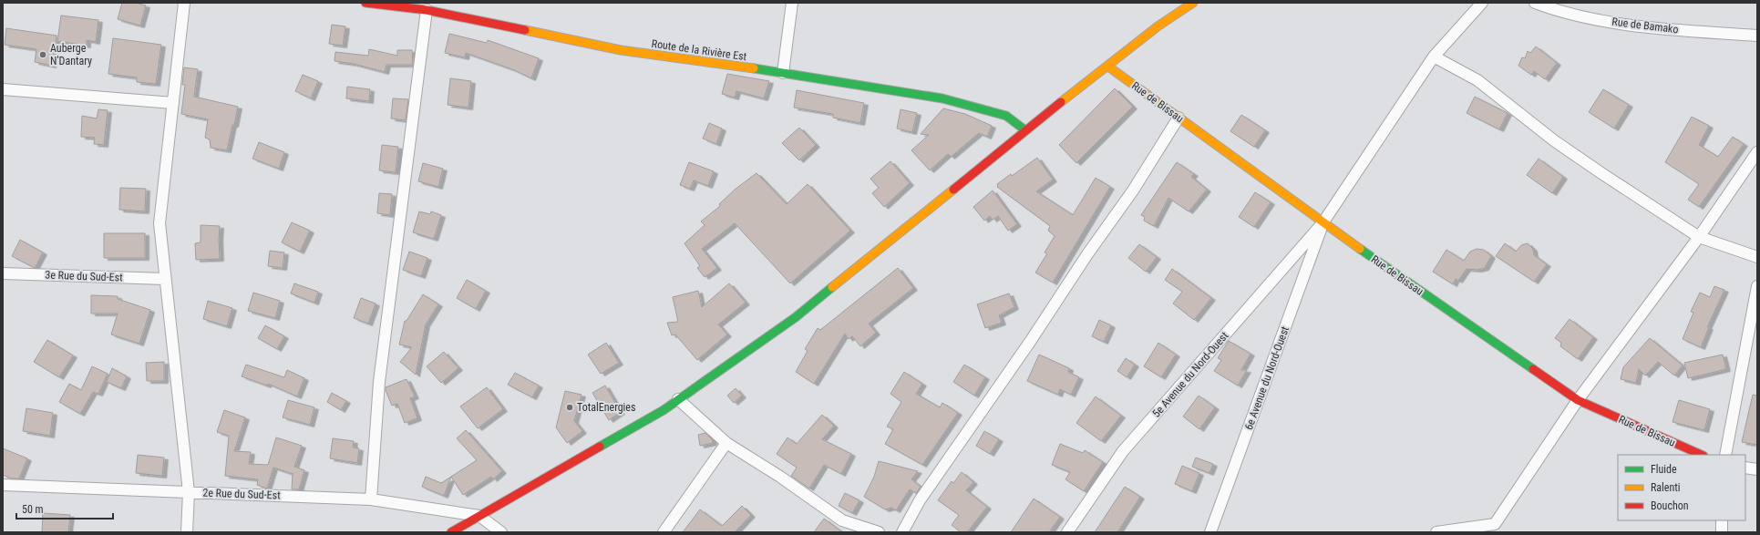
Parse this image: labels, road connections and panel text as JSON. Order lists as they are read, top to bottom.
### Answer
{
  "streets": {
    "main road": ["Route de la Rivière Est", "Rue de Bissau"],
    "street": [
      "Rue de Bamako",
      "3e Rue du Sud-Est",
      "5e Avenue du Nord-Ouest",
      "6e Avenue du Nord-Ouest",
      "2e Rue du Sud-Est"
    ]
  },
  "crossings": [
    ["Rue de Bissau", "5e Avenue du Nord-Ouest"],
    ["Rue de Bissau", "6e Avenue du Nord-Ouest"],
    ["5e Avenue du Nord-Ouest", "6e Avenue du Nord-Ouest"]
  ],
  "places": ["Auberge N'Dantary", "TotalEnergies"],
  "legend": ["Fluide", "Ralenti", "Bouchon"],
  "scale_bar": "50 m"
}
